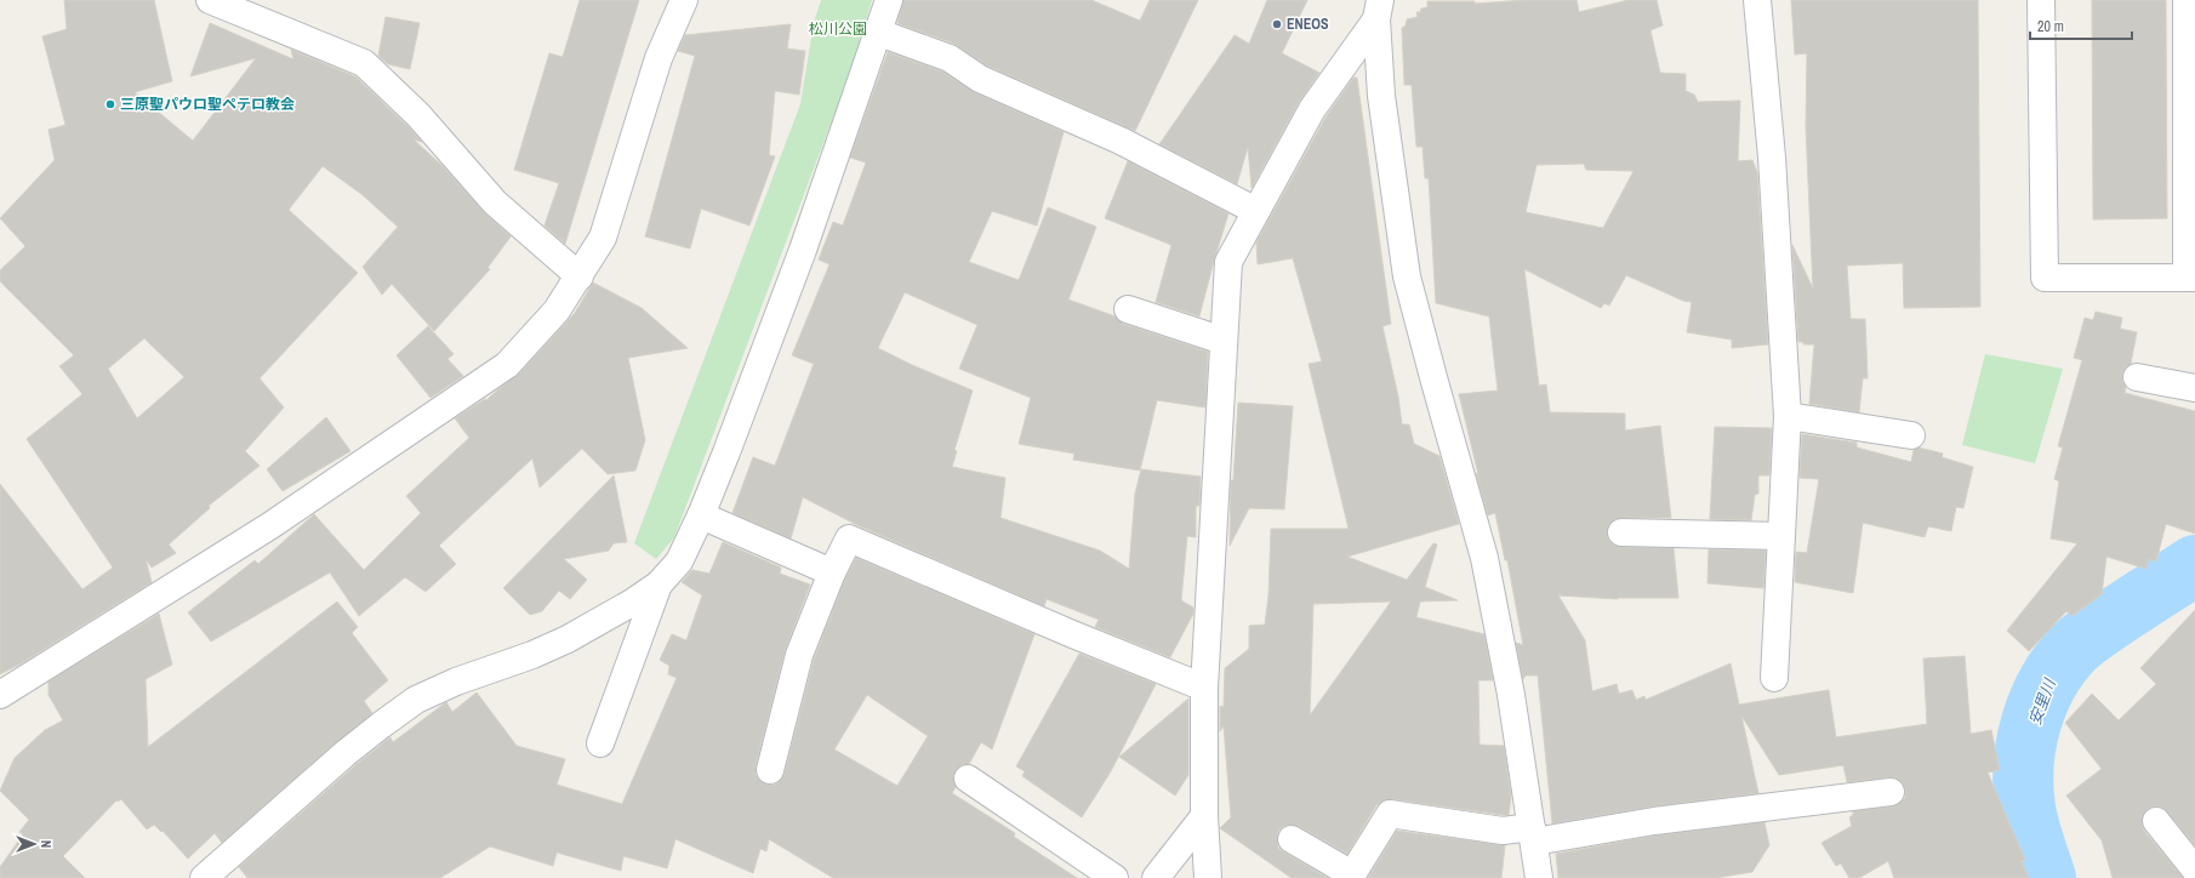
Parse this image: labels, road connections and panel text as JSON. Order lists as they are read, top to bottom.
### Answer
{
  "water": ["安里川"],
  "parks": ["松川公園"],
  "places": ["ENEOS", "三原聖パウロ聖ペテロ教会"],
  "scale_bar": "20 m",
  "north": "right"
}
